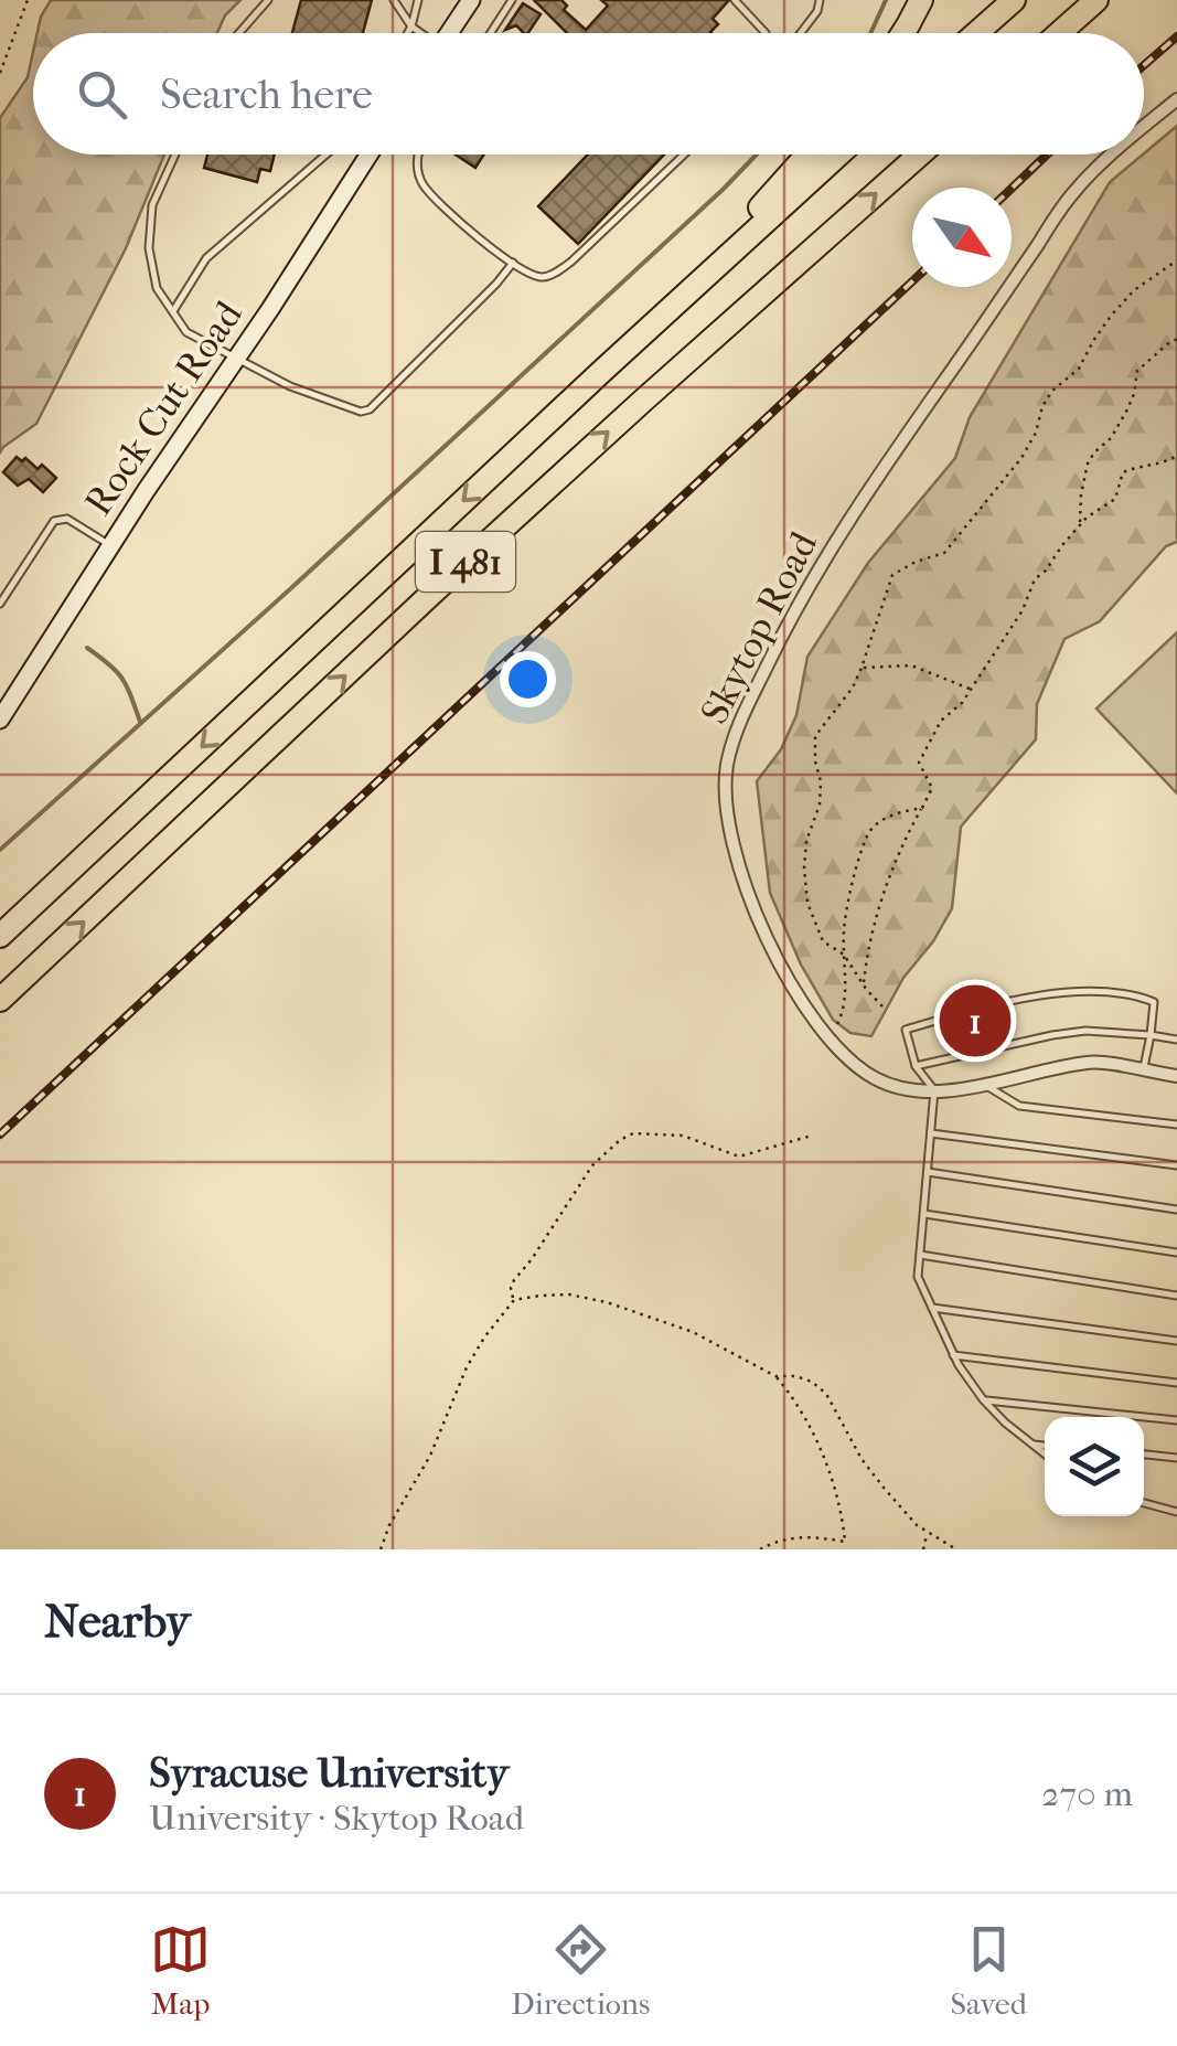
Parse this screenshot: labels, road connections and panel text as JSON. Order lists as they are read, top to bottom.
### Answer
{
  "streets": {
    "highway": ["I 481"],
    "street": ["Rock Cut Road", "Skytop Road"]
  },
  "north": "bottom right",
  "page": {
    "search": "Search here",
    "pins": "1",
    "heading": "Nearby",
    "list": [
      {
        "mark": "1",
        "name": "Syracuse University",
        "note": "University · Skytop Road",
        "value": "270 m"
      }
    ],
    "nav": ["Map", "Directions", "Saved"]
  }
}
